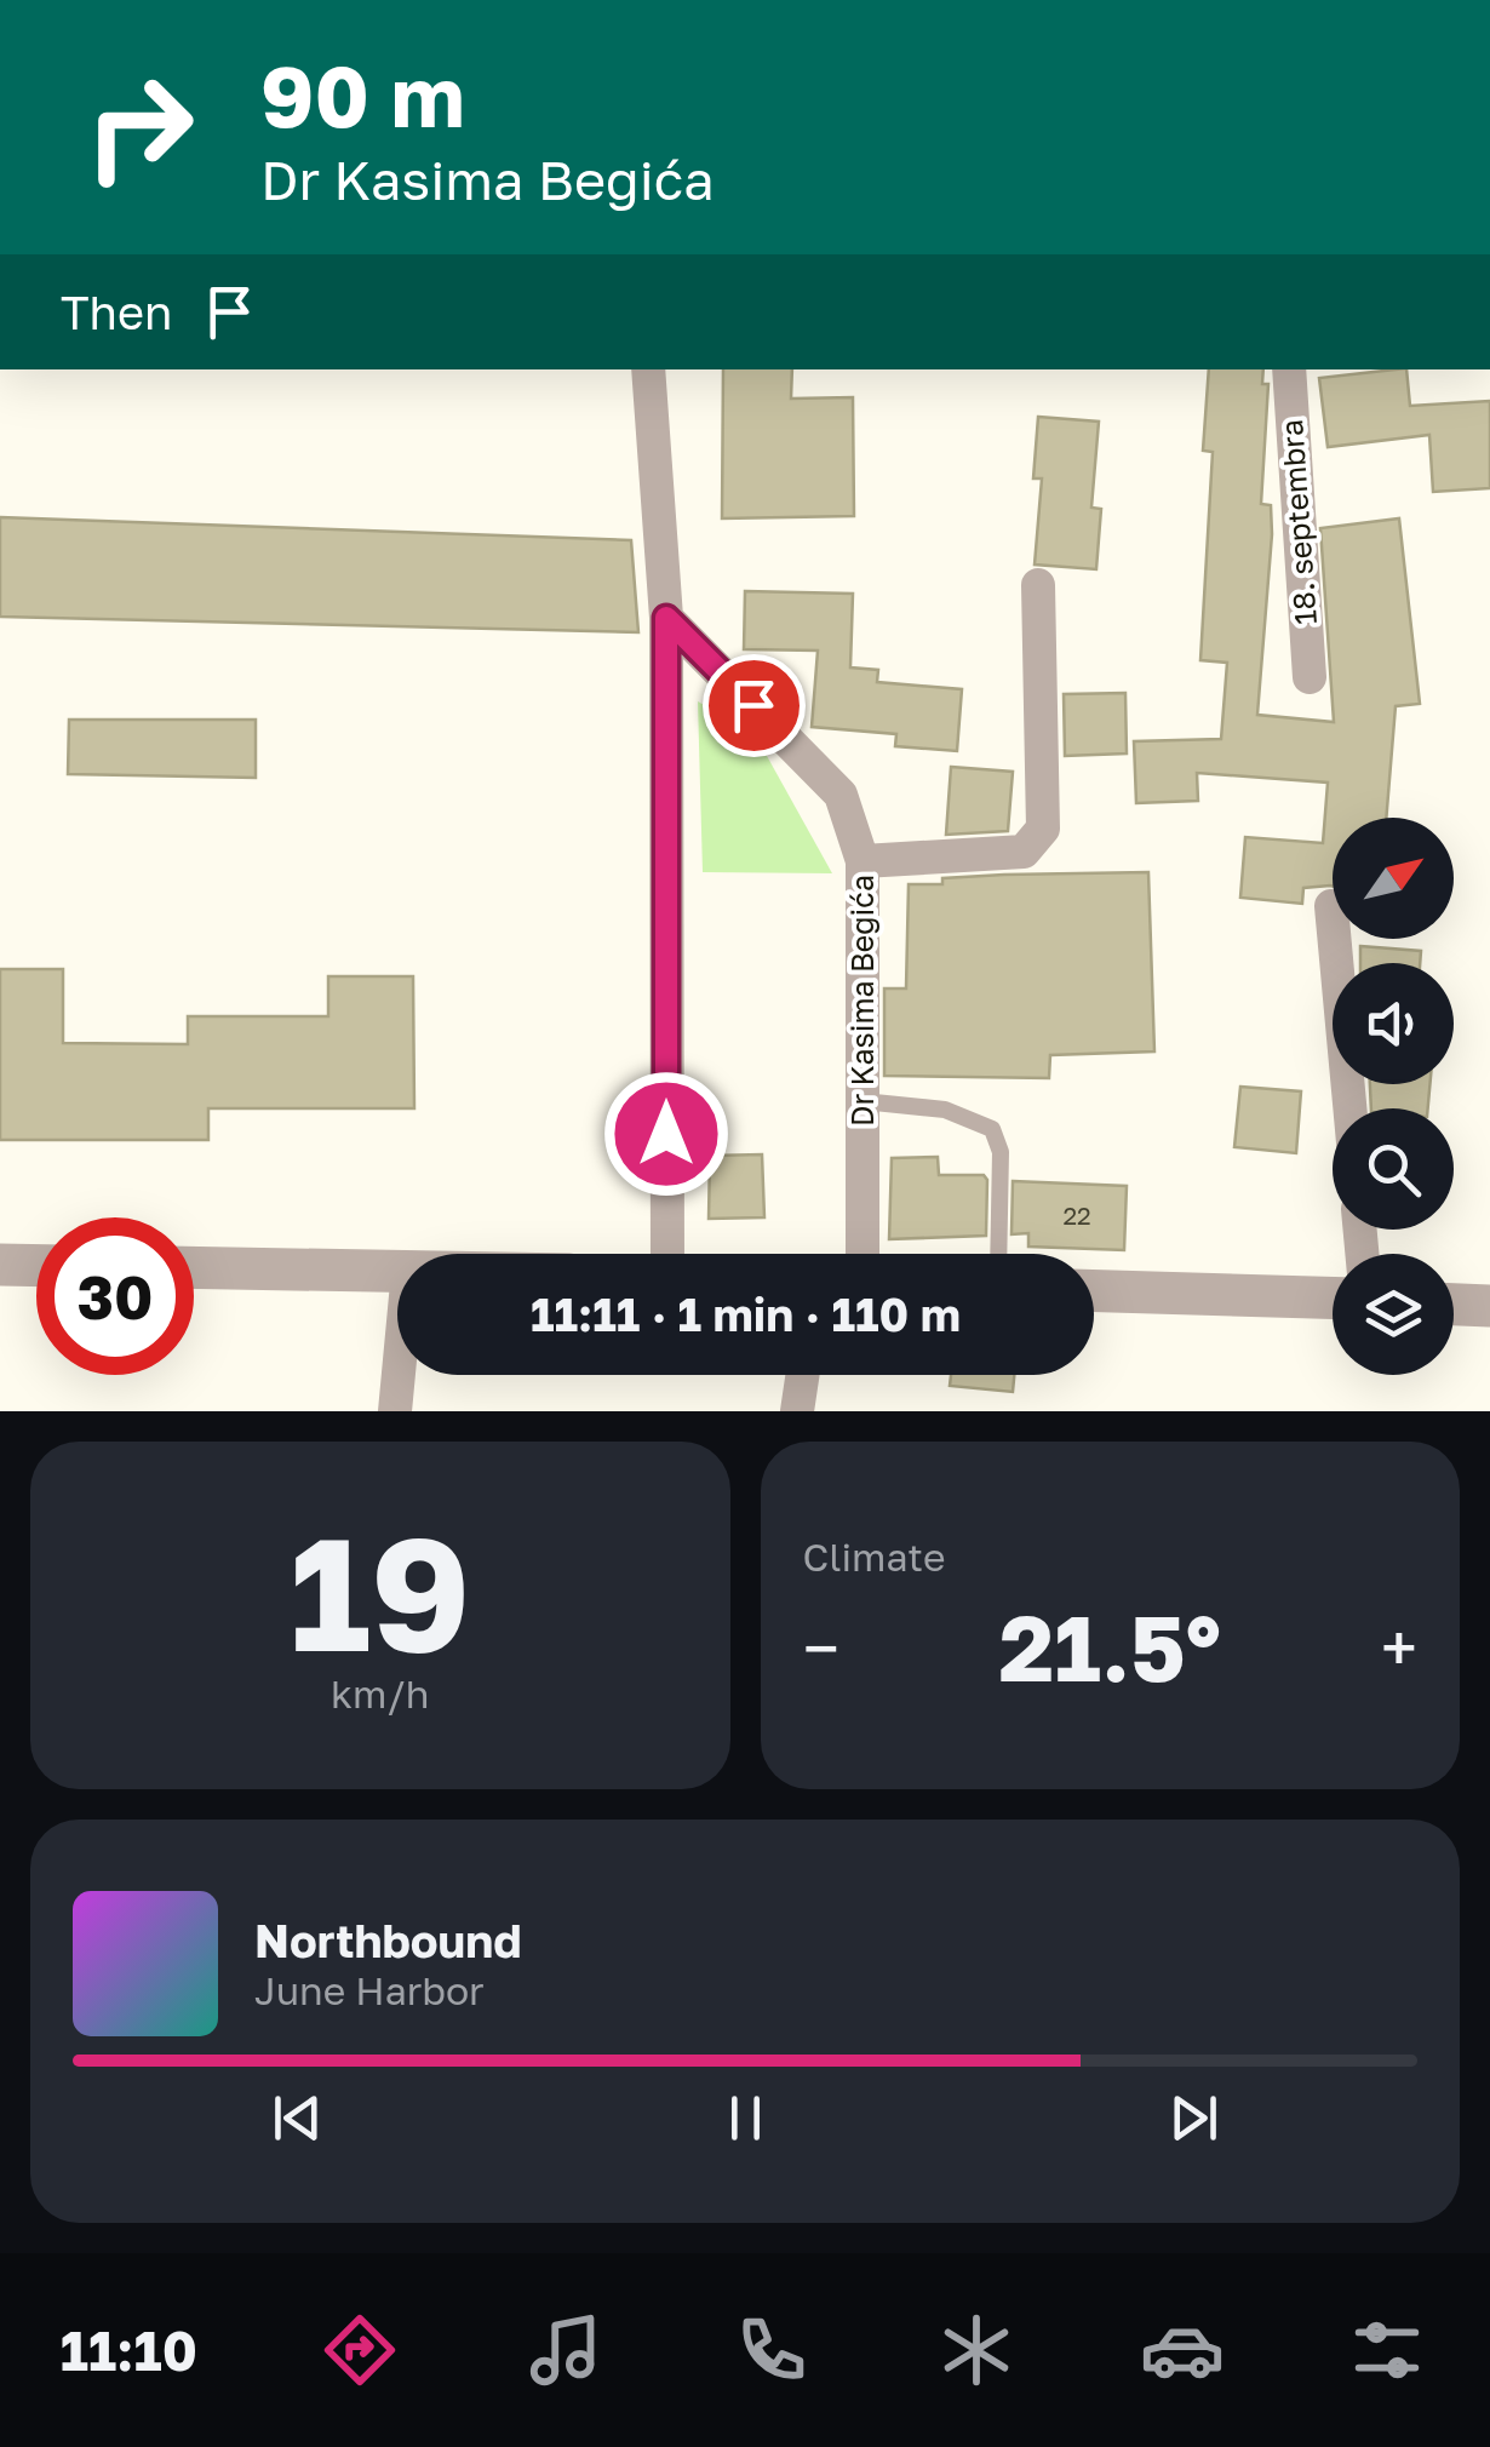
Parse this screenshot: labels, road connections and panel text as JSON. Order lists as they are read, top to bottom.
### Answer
{
  "streets": {
    "street": ["18. septembra", "Dr Kasima Begića"]
  },
  "house_numbers": ["22"],
  "north": "top right",
  "page": {
    "turn": ["90 m", "Dr Kasima Begića"],
    "then": "Then",
    "limit": "30",
    "trip": "11:11 · 1 min · 110 m",
    "tile": [
      ["19", "km/h"],
      "Climate"
    ],
    "heat": ["−", "21.5°", "+"],
    "song": ["Northbound", "June Harbor"],
    "tabs": "11:10"
  }
}
